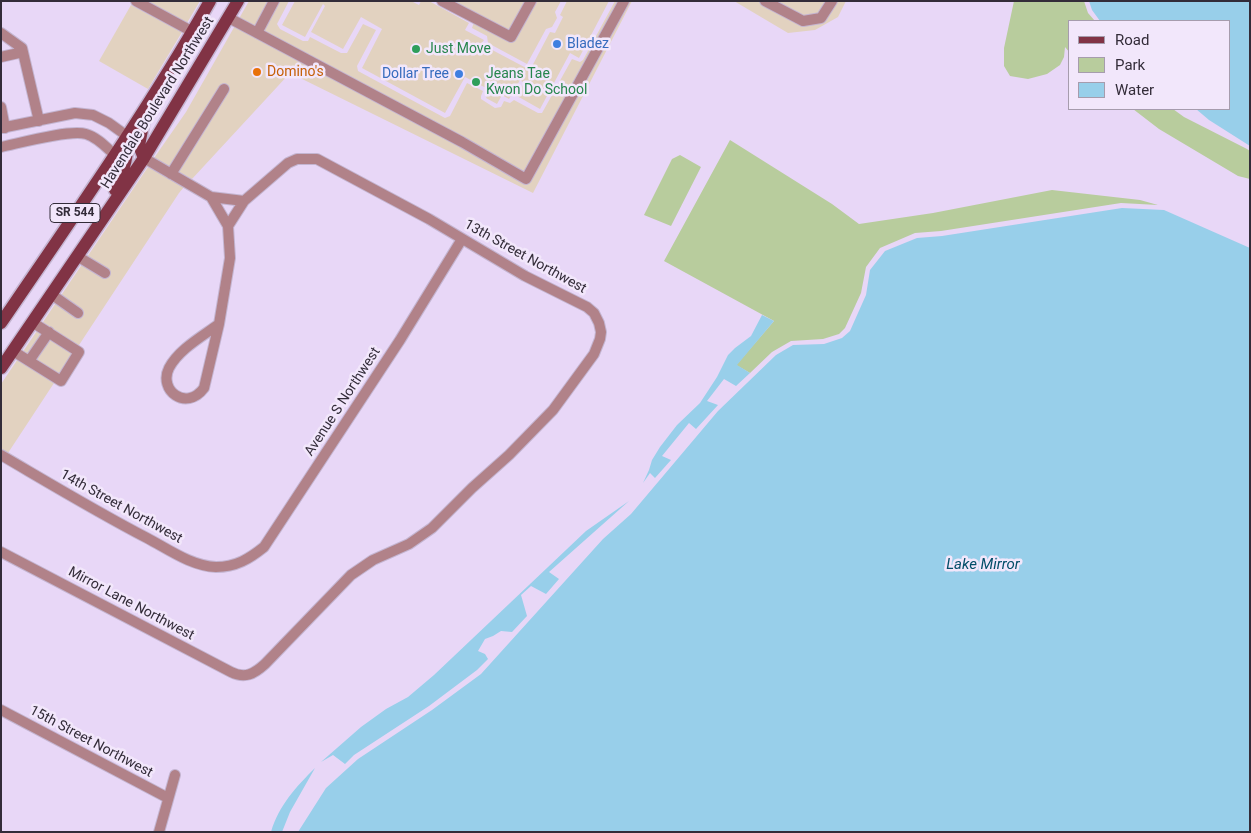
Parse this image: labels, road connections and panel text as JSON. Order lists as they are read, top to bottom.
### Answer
{
  "streets": {
    "main road": ["Havendale Boulevard Northwest", "SR 544"],
    "street": [
      "13th Street Northwest",
      "Avenue S Northwest",
      "14th Street Northwest",
      "Mirror Lane Northwest",
      "15th Street Northwest"
    ]
  },
  "crossings": [
    ["13th Street Northwest", "Avenue S Northwest"],
    ["13th Street Northwest", "Mirror Lane Northwest"],
    ["Avenue S Northwest", "14th Street Northwest"]
  ],
  "water": ["Lake Mirror"],
  "places": [
    "Bladez",
    "Just Move",
    "Domino's",
    "Dollar Tree",
    "Jeans Tae Kwon Do School"
  ],
  "legend": ["Road", "Park", "Water"]
}
